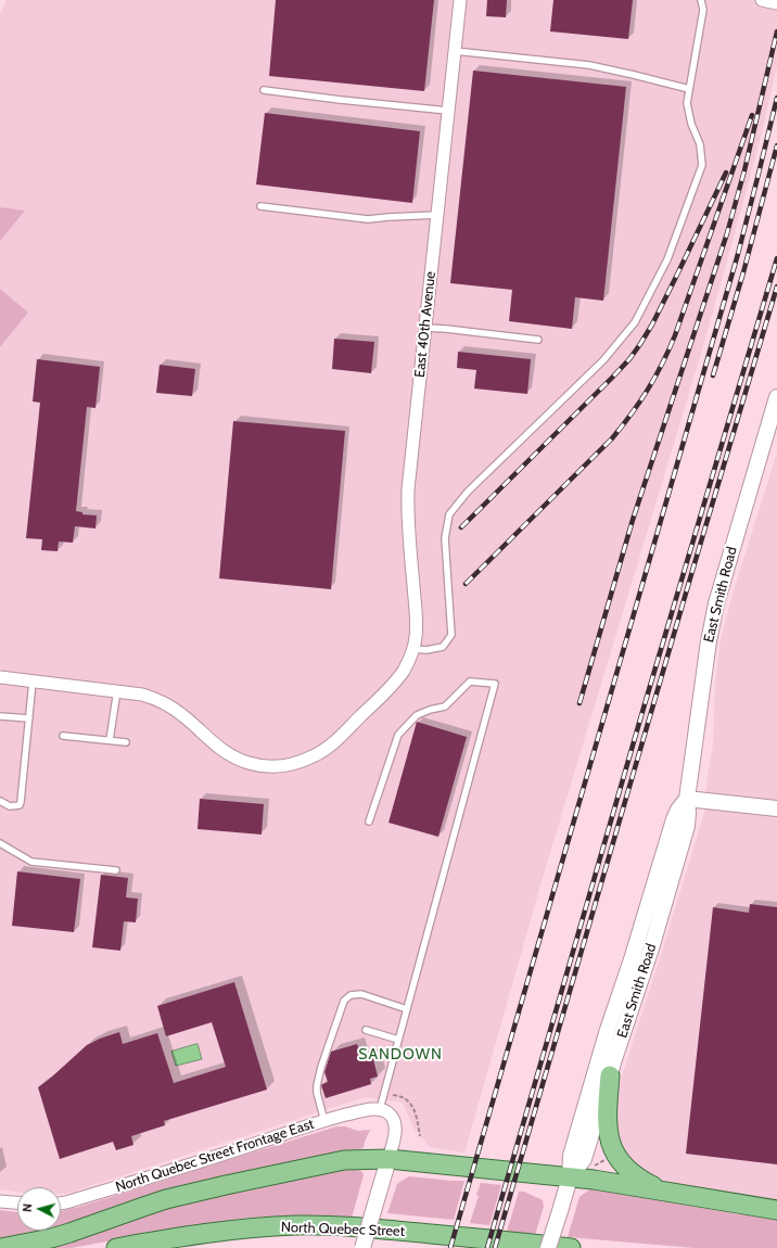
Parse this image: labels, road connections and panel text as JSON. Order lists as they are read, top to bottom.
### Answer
{
  "streets": {
    "main road": ["North Quebec Street"],
    "street": ["East 40th Avenue", "East Smith Road", "North Quebec Street Frontage East"]
  },
  "districts": ["SANDOWN"],
  "north": "left"
}
